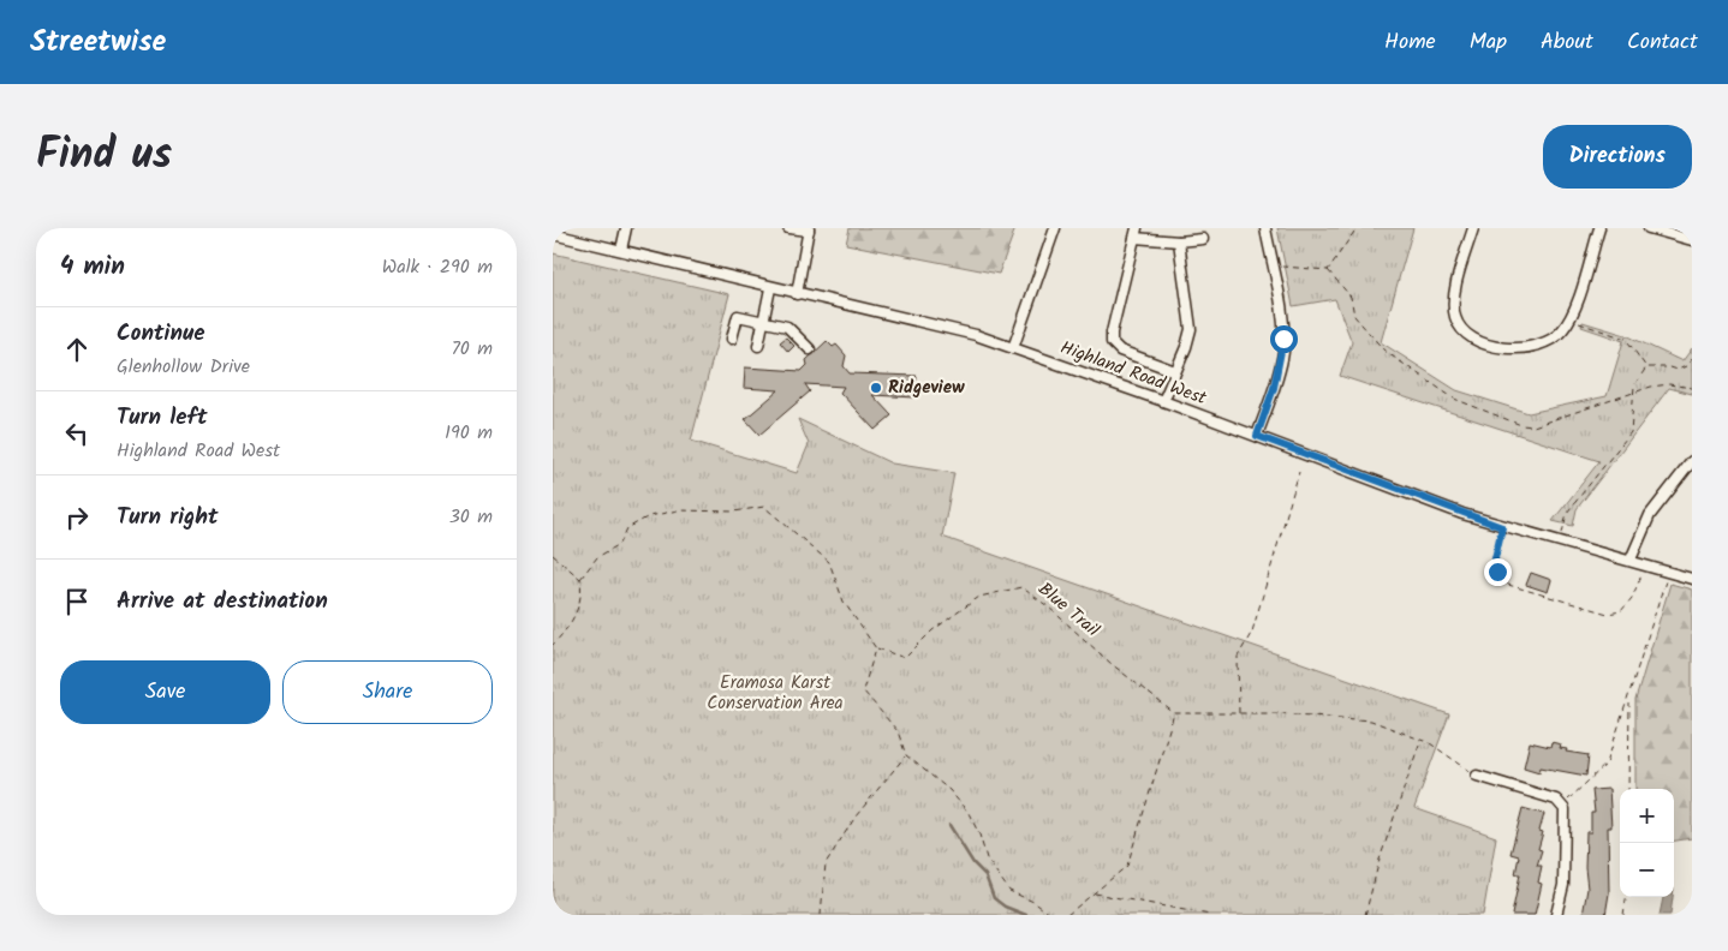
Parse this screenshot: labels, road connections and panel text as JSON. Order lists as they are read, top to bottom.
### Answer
{
  "streets": {
    "street": ["Highland Road West"],
    "path": ["Blue Trail"]
  },
  "parks": ["Eramosa Karst Conservation Area"],
  "places": ["Ridgeview"],
  "page": {
    "header": "Streetwise",
    "nav": [
      "Home",
      "Map",
      "About",
      "Contact"
    ],
    "title": "Find us",
    "buttons": [
      "Directions",
      ["Save", "Share"]
    ],
    "heading": ["4 min", "Walk · 290 m"],
    "list": [
      ["Continue", "Glenhollow Drive", "70 m"],
      ["Turn left", "Highland Road West", "190 m"],
      ["Turn right", "30 m"],
      "Arrive at destination"
    ],
    "map_buttons": ["+", "−"]
  }
}
